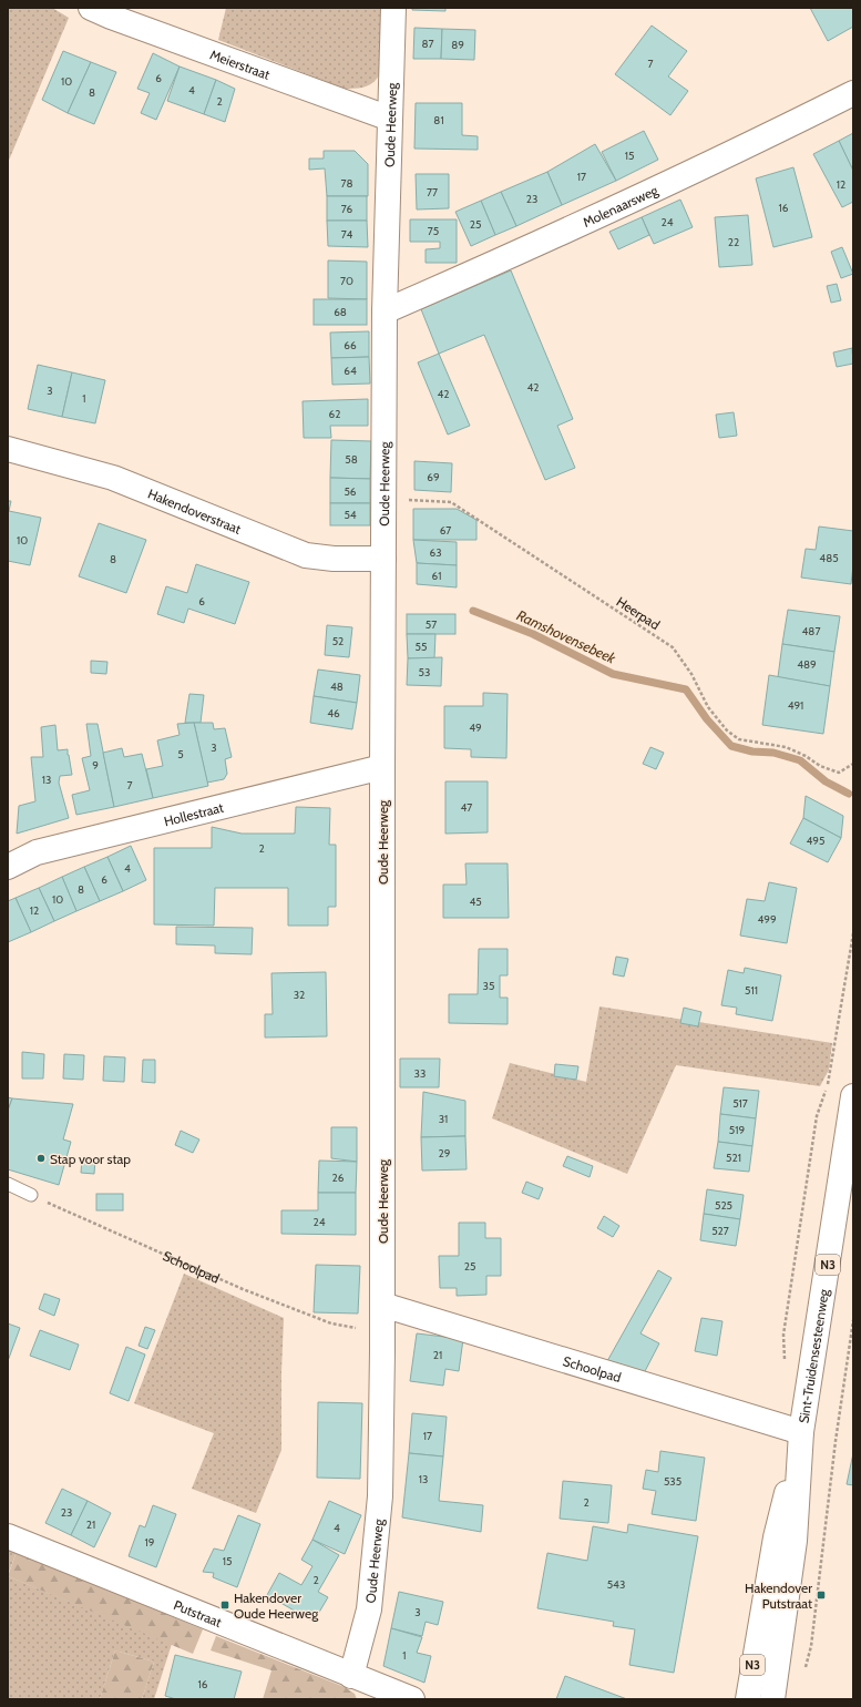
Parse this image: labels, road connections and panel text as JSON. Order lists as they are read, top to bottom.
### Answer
{
  "streets": {
    "street": [
      "Meierstraat",
      "Oude Heerweg",
      "Molenaarsweg",
      "Hakendoverstraat",
      "Hollestraat",
      "N3",
      "Schoolpad",
      "Sint-Truidensesteenweg",
      "Putstraat"
    ],
    "path": ["Heerpad"]
  },
  "crossings": [
    ["Meierstraat", "Oude Heerweg"],
    ["Oude Heerweg", "Molenaarsweg"],
    ["Oude Heerweg", "Hakendoverstraat"],
    ["Oude Heerweg", "Heerpad"],
    ["Oude Heerweg", "Hollestraat"],
    ["Oude Heerweg", "Schoolpad"],
    ["Oude Heerweg", "Putstraat"],
    ["Schoolpad", "Sint-Truidensesteenweg"]
  ],
  "water": ["Ramshovensebeek"],
  "places": {
    "other": ["Stap voor stap"],
    "transit": ["Hakendover Putstraat", "Hakendover Oude Heerweg"]
  },
  "house_numbers": [
    "87",
    "89",
    "7",
    "6",
    "10",
    "4",
    "8",
    "2",
    "81",
    "15",
    "17",
    "78",
    "12",
    "77",
    "23",
    "16",
    "76",
    "24",
    "25",
    "75",
    "74",
    "22",
    "70",
    "68",
    "66",
    "64",
    "42",
    "3",
    "42",
    "1",
    "62",
    "58",
    "69",
    "56",
    "54",
    "67",
    "10",
    "63",
    "485",
    "8",
    "61",
    "6",
    "57",
    "487",
    "52",
    "55",
    "489",
    "53",
    "48",
    "491",
    "46",
    "49",
    "3",
    "5",
    "9",
    "13",
    "7",
    "47",
    "495",
    "2",
    "4",
    "6",
    "8",
    "10",
    "45",
    "12",
    "499",
    "35",
    "511",
    "32",
    "33",
    "517",
    "31",
    "519",
    "29",
    "521",
    "26",
    "525",
    "24",
    "527",
    "25",
    "21",
    "17",
    "13",
    "535",
    "2",
    "23",
    "21",
    "4",
    "19",
    "15",
    "2",
    "543",
    "3",
    "1",
    "16"
  ]
}
